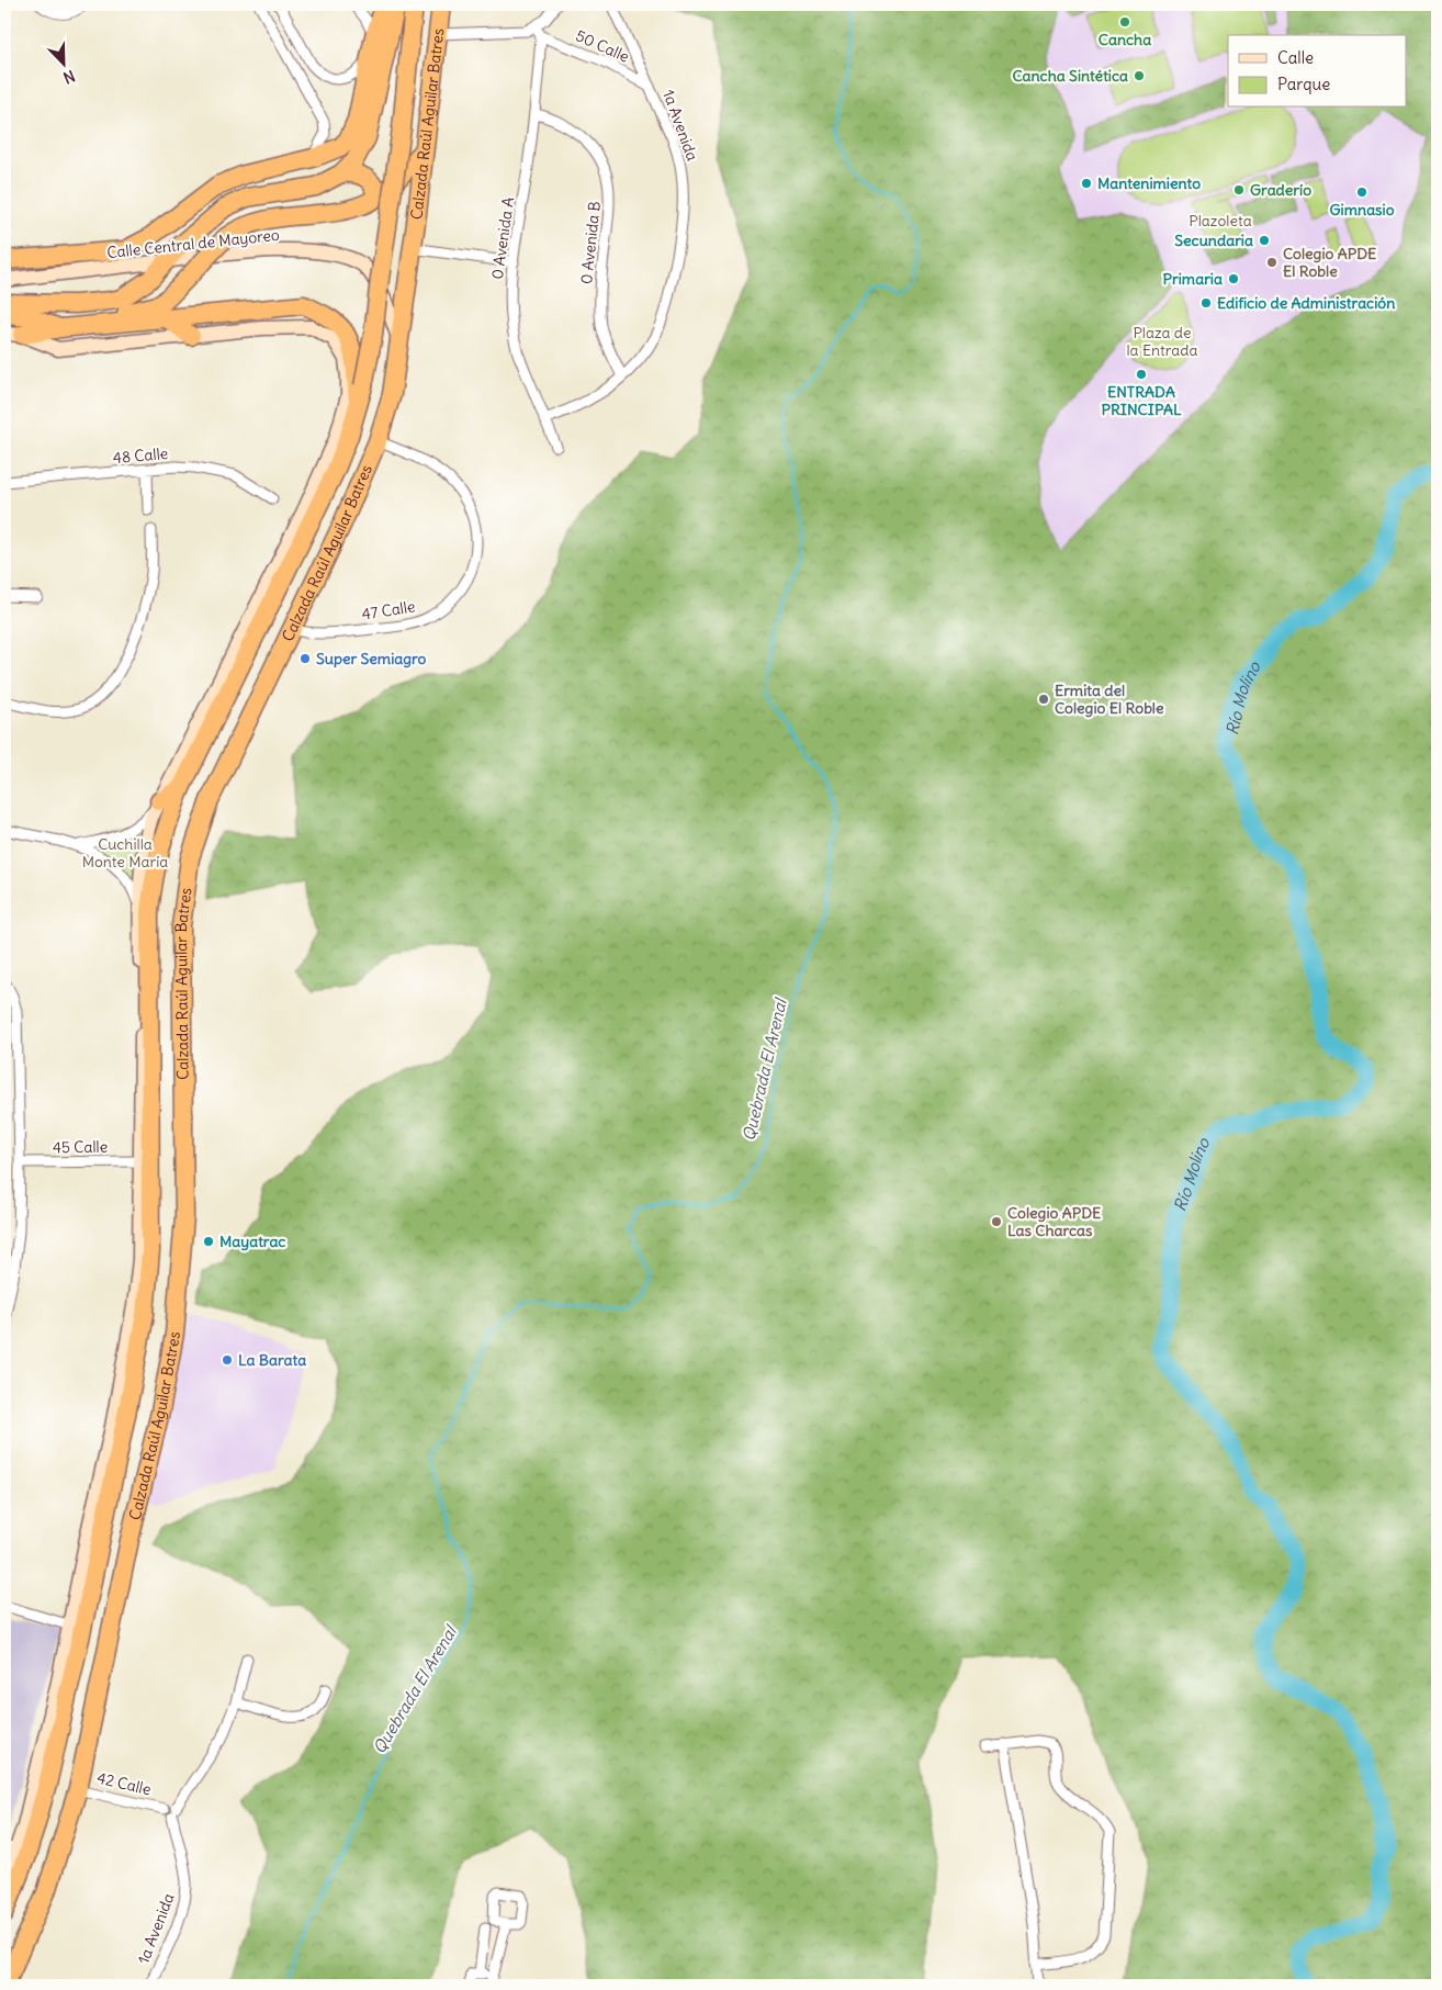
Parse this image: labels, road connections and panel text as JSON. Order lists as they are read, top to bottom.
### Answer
{
  "streets": {
    "highway": ["Calzada Raúl Aguilar Batres"],
    "street": [
      "50 Calle",
      "1a Avenida",
      "0 Avenida A",
      "0 Avenida B",
      "Calle Central de Mayoreo",
      "48 Calle",
      "47 Calle",
      "45 Calle",
      "42 Calle"
    ]
  },
  "crossings": [
    ["50 Calle", "1a Avenida"],
    ["50 Calle", "0 Avenida A"],
    ["Calzada Raúl Aguilar Batres", "Calle Central de Mayoreo"],
    ["Calzada Raúl Aguilar Batres", "47 Calle"],
    ["Calzada Raúl Aguilar Batres", "42 Calle"],
    ["1a Avenida", "0 Avenida A"],
    ["1a Avenida", "0 Avenida B"],
    ["1a Avenida", "42 Calle"],
    ["0 Avenida A", "0 Avenida B"]
  ],
  "water": ["Río Molino", "Quebrada El Arenal"],
  "parks": ["Plazoleta", "Plaza de la Entrada", "Cuchilla Monte María"],
  "places": [
    "Cancha",
    "Cancha Sintética",
    "Mantenimiento",
    "Graderío",
    "Gimnasio",
    "Secundaria",
    "Colegio APDE El Roble",
    "Primaria",
    "Edificio de Administración",
    "ENTRADA PRINCIPAL",
    "Super Semiagro",
    "Ermita del Colegio El Roble",
    "Colegio APDE Las Charcas",
    "Mayatrac",
    "La Barata"
  ],
  "legend": ["Calle", "Parque"],
  "north": "bottom right"
}
